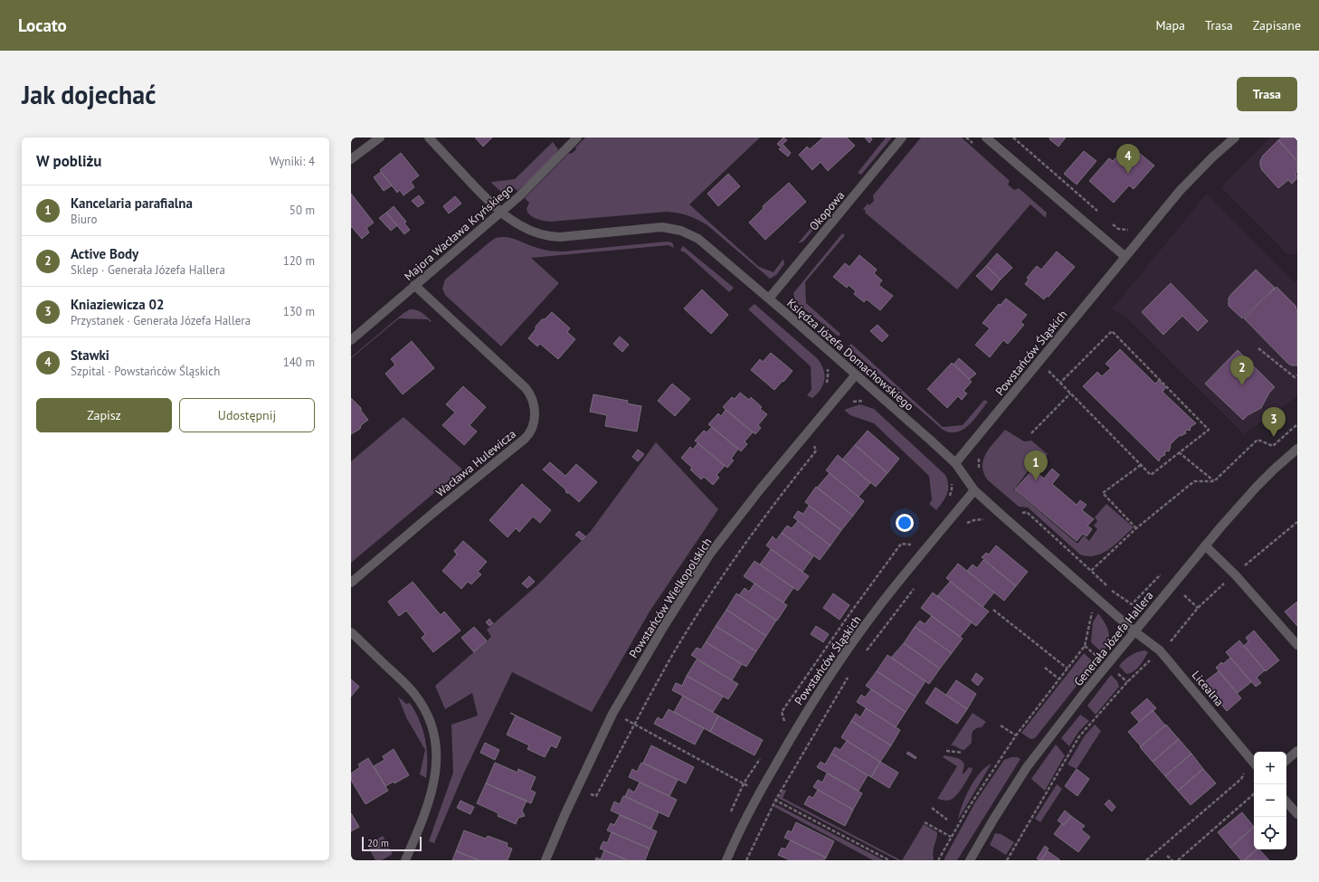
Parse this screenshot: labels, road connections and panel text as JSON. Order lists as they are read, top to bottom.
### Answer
{
  "streets": {
    "street": [
      "Okopowa",
      "Majora Wacława Kryńskiego",
      "Powstańców Śląskich",
      "Księdza Józefa Domachowskiego",
      "Wacława Hulewicza",
      "Powstańców Wielkopolskich",
      "Generała Józefa Hallera",
      "Licealna"
    ]
  },
  "crossings": [
    ["Okopowa", "Księdza Józefa Domachowskiego"],
    ["Majora Wacława Kryńskiego", "Księdza Józefa Domachowskiego"],
    ["Majora Wacława Kryńskiego", "Wacława Hulewicza"],
    ["Powstańców Śląskich", "Księdza Józefa Domachowskiego"],
    ["Księdza Józefa Domachowskiego", "Powstańców Wielkopolskich"],
    ["Księdza Józefa Domachowskiego", "Generała Józefa Hallera"],
    ["Księdza Józefa Domachowskiego", "Licealna"],
    ["Generała Józefa Hallera", "Licealna"]
  ],
  "scale_bar": "20 m",
  "page": {
    "header": "Locato",
    "nav": ["Mapa", "Trasa", "Zapisane"],
    "buttons": [
      "Trasa",
      ["Zapisz", "Udostępnij"]
    ],
    "title": "Jak dojechać",
    "heading": ["W pobliżu", "Wyniki: 4"],
    "pins": [
      "4",
      "2",
      "3",
      "1"
    ],
    "list": [
      {
        "mark": "1",
        "name": "Kancelaria parafialna",
        "note": "Biuro",
        "value": "50 m"
      },
      {
        "mark": "2",
        "name": "Active Body",
        "note": "Sklep · Generała Józefa Hallera",
        "value": "120 m"
      },
      {
        "mark": "3",
        "name": "Kniaziewicza 02",
        "note": "Przystanek · Generała Józefa Hallera",
        "value": "130 m"
      },
      {
        "mark": "4",
        "name": "Stawki",
        "note": "Szpital · Powstańców Śląskich",
        "value": "140 m"
      }
    ],
    "map_buttons": ["+", "−"],
    "scale": "20 m"
  }
}
